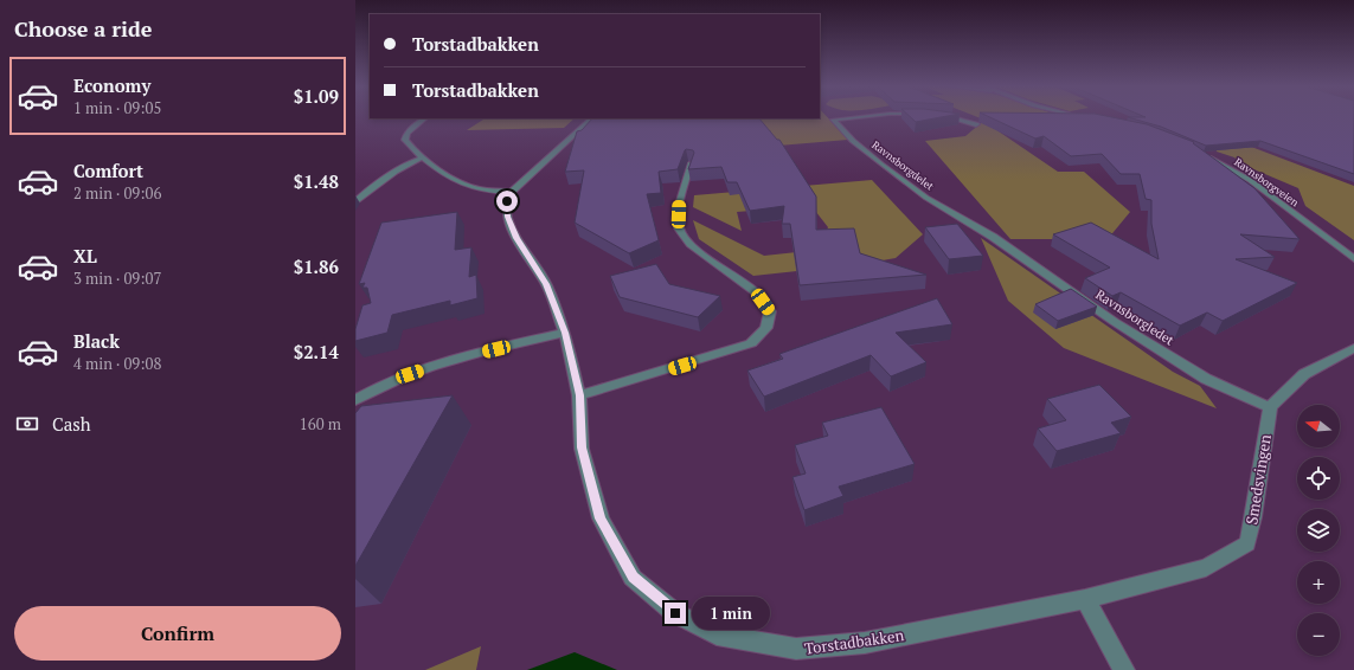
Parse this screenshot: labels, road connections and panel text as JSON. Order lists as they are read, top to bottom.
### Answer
{
  "streets": {
    "street": [
      "Ravnsborgdelet",
      "Ravnsborgveien",
      "Ravnsborgledet",
      "Smedsvingen",
      "Torstadbakken"
    ]
  },
  "crossings": [
    ["Ravnsborgdelet", "Ravnsborgledet"],
    ["Ravnsborgledet", "Smedsvingen"],
    ["Smedsvingen", "Torstadbakken"]
  ],
  "north": "left",
  "page": {
    "heading": "Choose a ride",
    "banner": ["Torstadbakken", "Torstadbakken"],
    "list": [
      {
        "name": "Economy",
        "note": "1 min · 09:05",
        "value": "$1.09"
      },
      {
        "name": "Comfort",
        "note": "2 min · 09:06",
        "value": "$1.48"
      },
      {
        "name": "XL",
        "note": "3 min · 09:07",
        "value": "$1.86"
      },
      {
        "name": "Black",
        "note": "4 min · 09:08",
        "value": "$2.14"
      }
    ],
    "pay": ["Cash", "160 m"],
    "map_buttons": ["+", "−"],
    "buttons": "Confirm",
    "bubble": "1 min"
  }
}
